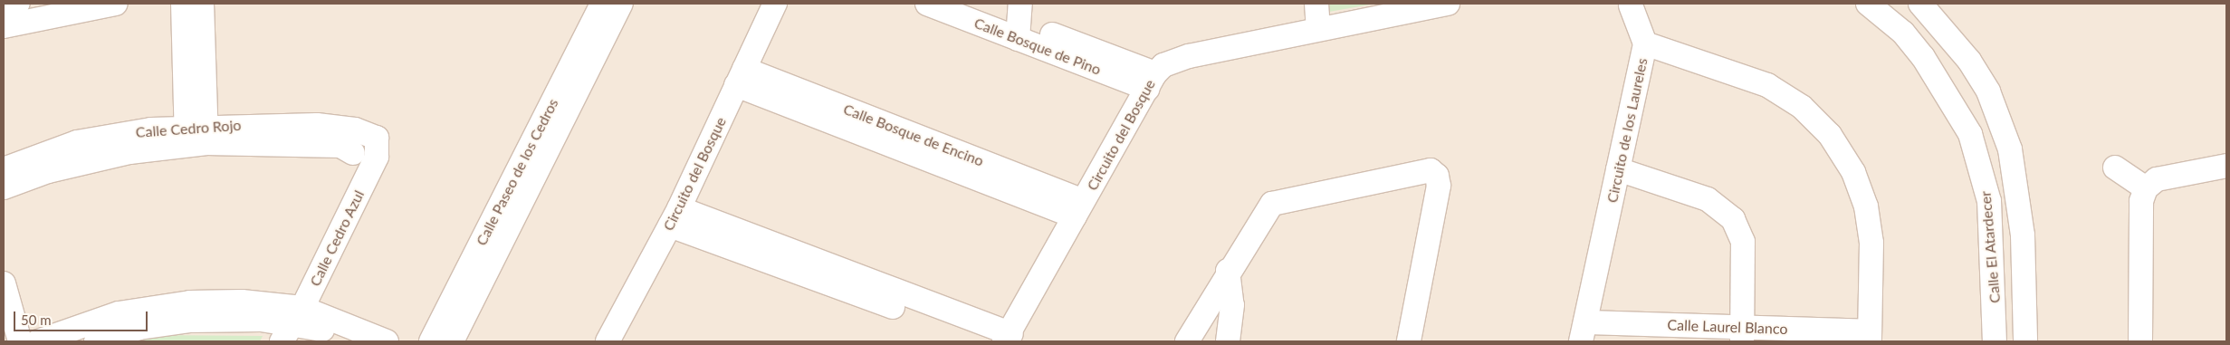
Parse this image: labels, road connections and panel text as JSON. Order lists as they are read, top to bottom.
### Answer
{
  "streets": {
    "street": [
      "Calle Bosque de Pino",
      "Calle Cedro Rojo",
      "Circuito de los Laureles",
      "Calle Bosque de Encino",
      "Circuito del Bosque",
      "Calle Paseo de los Cedros",
      "Calle Cedro Azul",
      "Calle El Atardecer",
      "Calle Laurel Blanco"
    ]
  },
  "crossings": [
    ["Calle Bosque de Pino", "Circuito del Bosque"],
    ["Calle Cedro Rojo", "Calle Cedro Azul"],
    ["Circuito de los Laureles", "Calle Laurel Blanco"],
    ["Calle Bosque de Encino", "Circuito del Bosque"]
  ],
  "scale_bar": "50 m"
}
